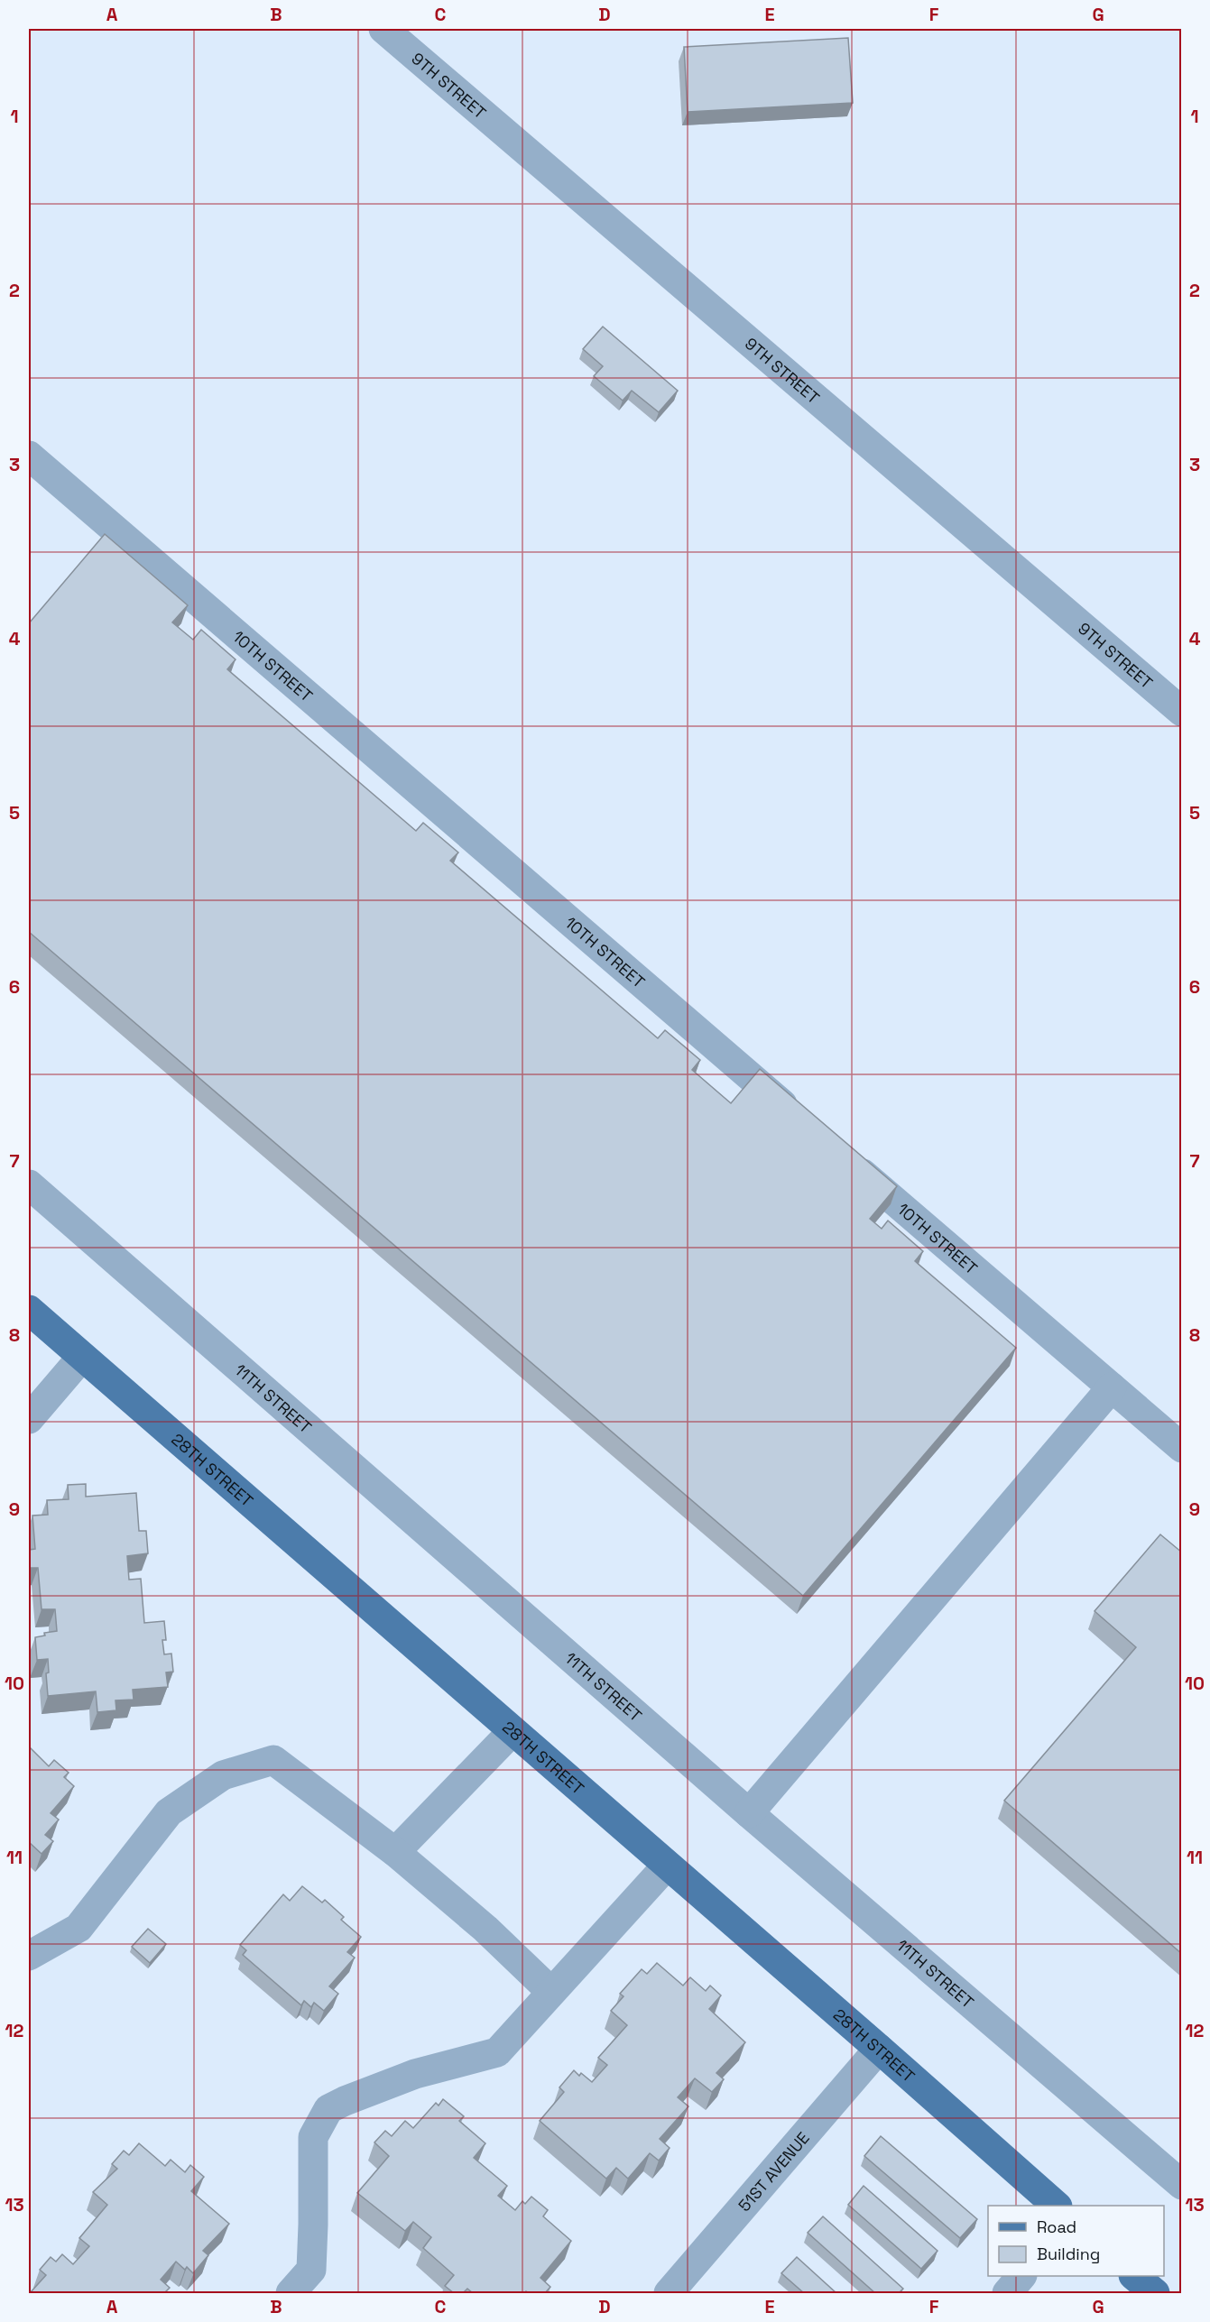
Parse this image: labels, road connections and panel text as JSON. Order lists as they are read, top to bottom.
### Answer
{
  "streets": {
    "main road": ["28TH STREET"],
    "street": [
      "9TH STREET",
      "10TH STREET",
      "11TH STREET",
      "51ST AVENUE"
    ]
  },
  "crossings": [
    ["28TH STREET", "51ST AVENUE"]
  ],
  "legend": ["Road", "Building"],
  "grid": {
    "columns": [
      "A",
      "B",
      "C",
      "D",
      "E",
      "F",
      "G"
    ],
    "rows": [
      "1",
      "2",
      "3",
      "4",
      "5",
      "6",
      "7",
      "8",
      "9",
      "10",
      "11",
      "12",
      "13"
    ]
  }
}
